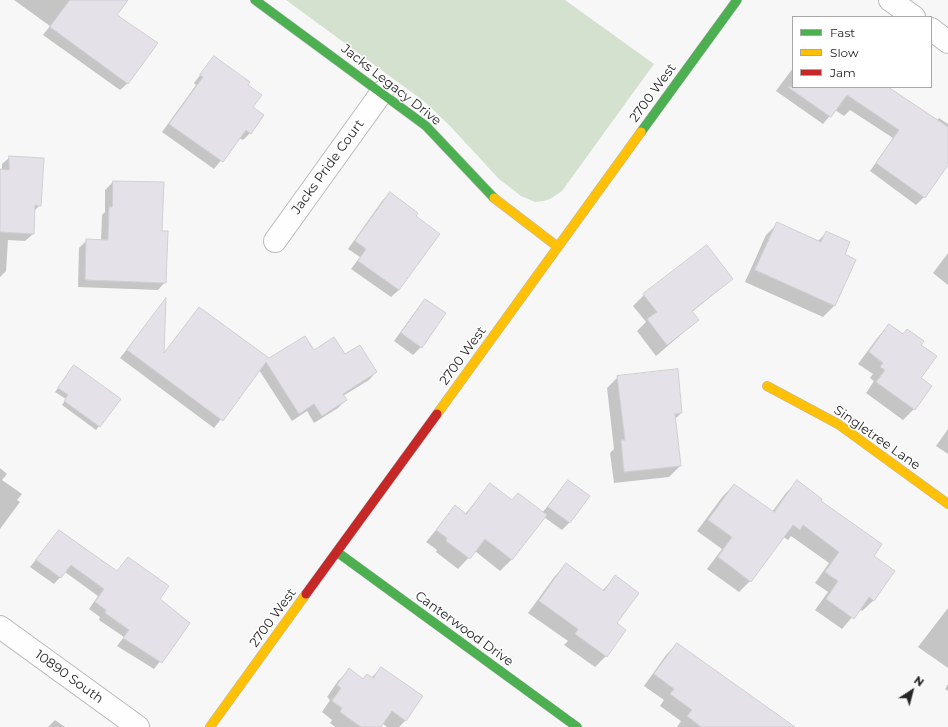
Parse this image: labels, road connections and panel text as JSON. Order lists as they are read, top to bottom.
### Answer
{
  "streets": {
    "street": [
      "Jacks Legacy Drive",
      "2700 West",
      "Jacks Pride Court",
      "Singletree Lane",
      "Canterwood Drive",
      "10890 South"
    ]
  },
  "crossings": [
    ["Jacks Legacy Drive", "2700 West"],
    ["Jacks Legacy Drive", "Jacks Pride Court"],
    ["2700 West", "Canterwood Drive"]
  ],
  "legend": ["Fast", "Slow", "Jam"],
  "north": "top right"
}
